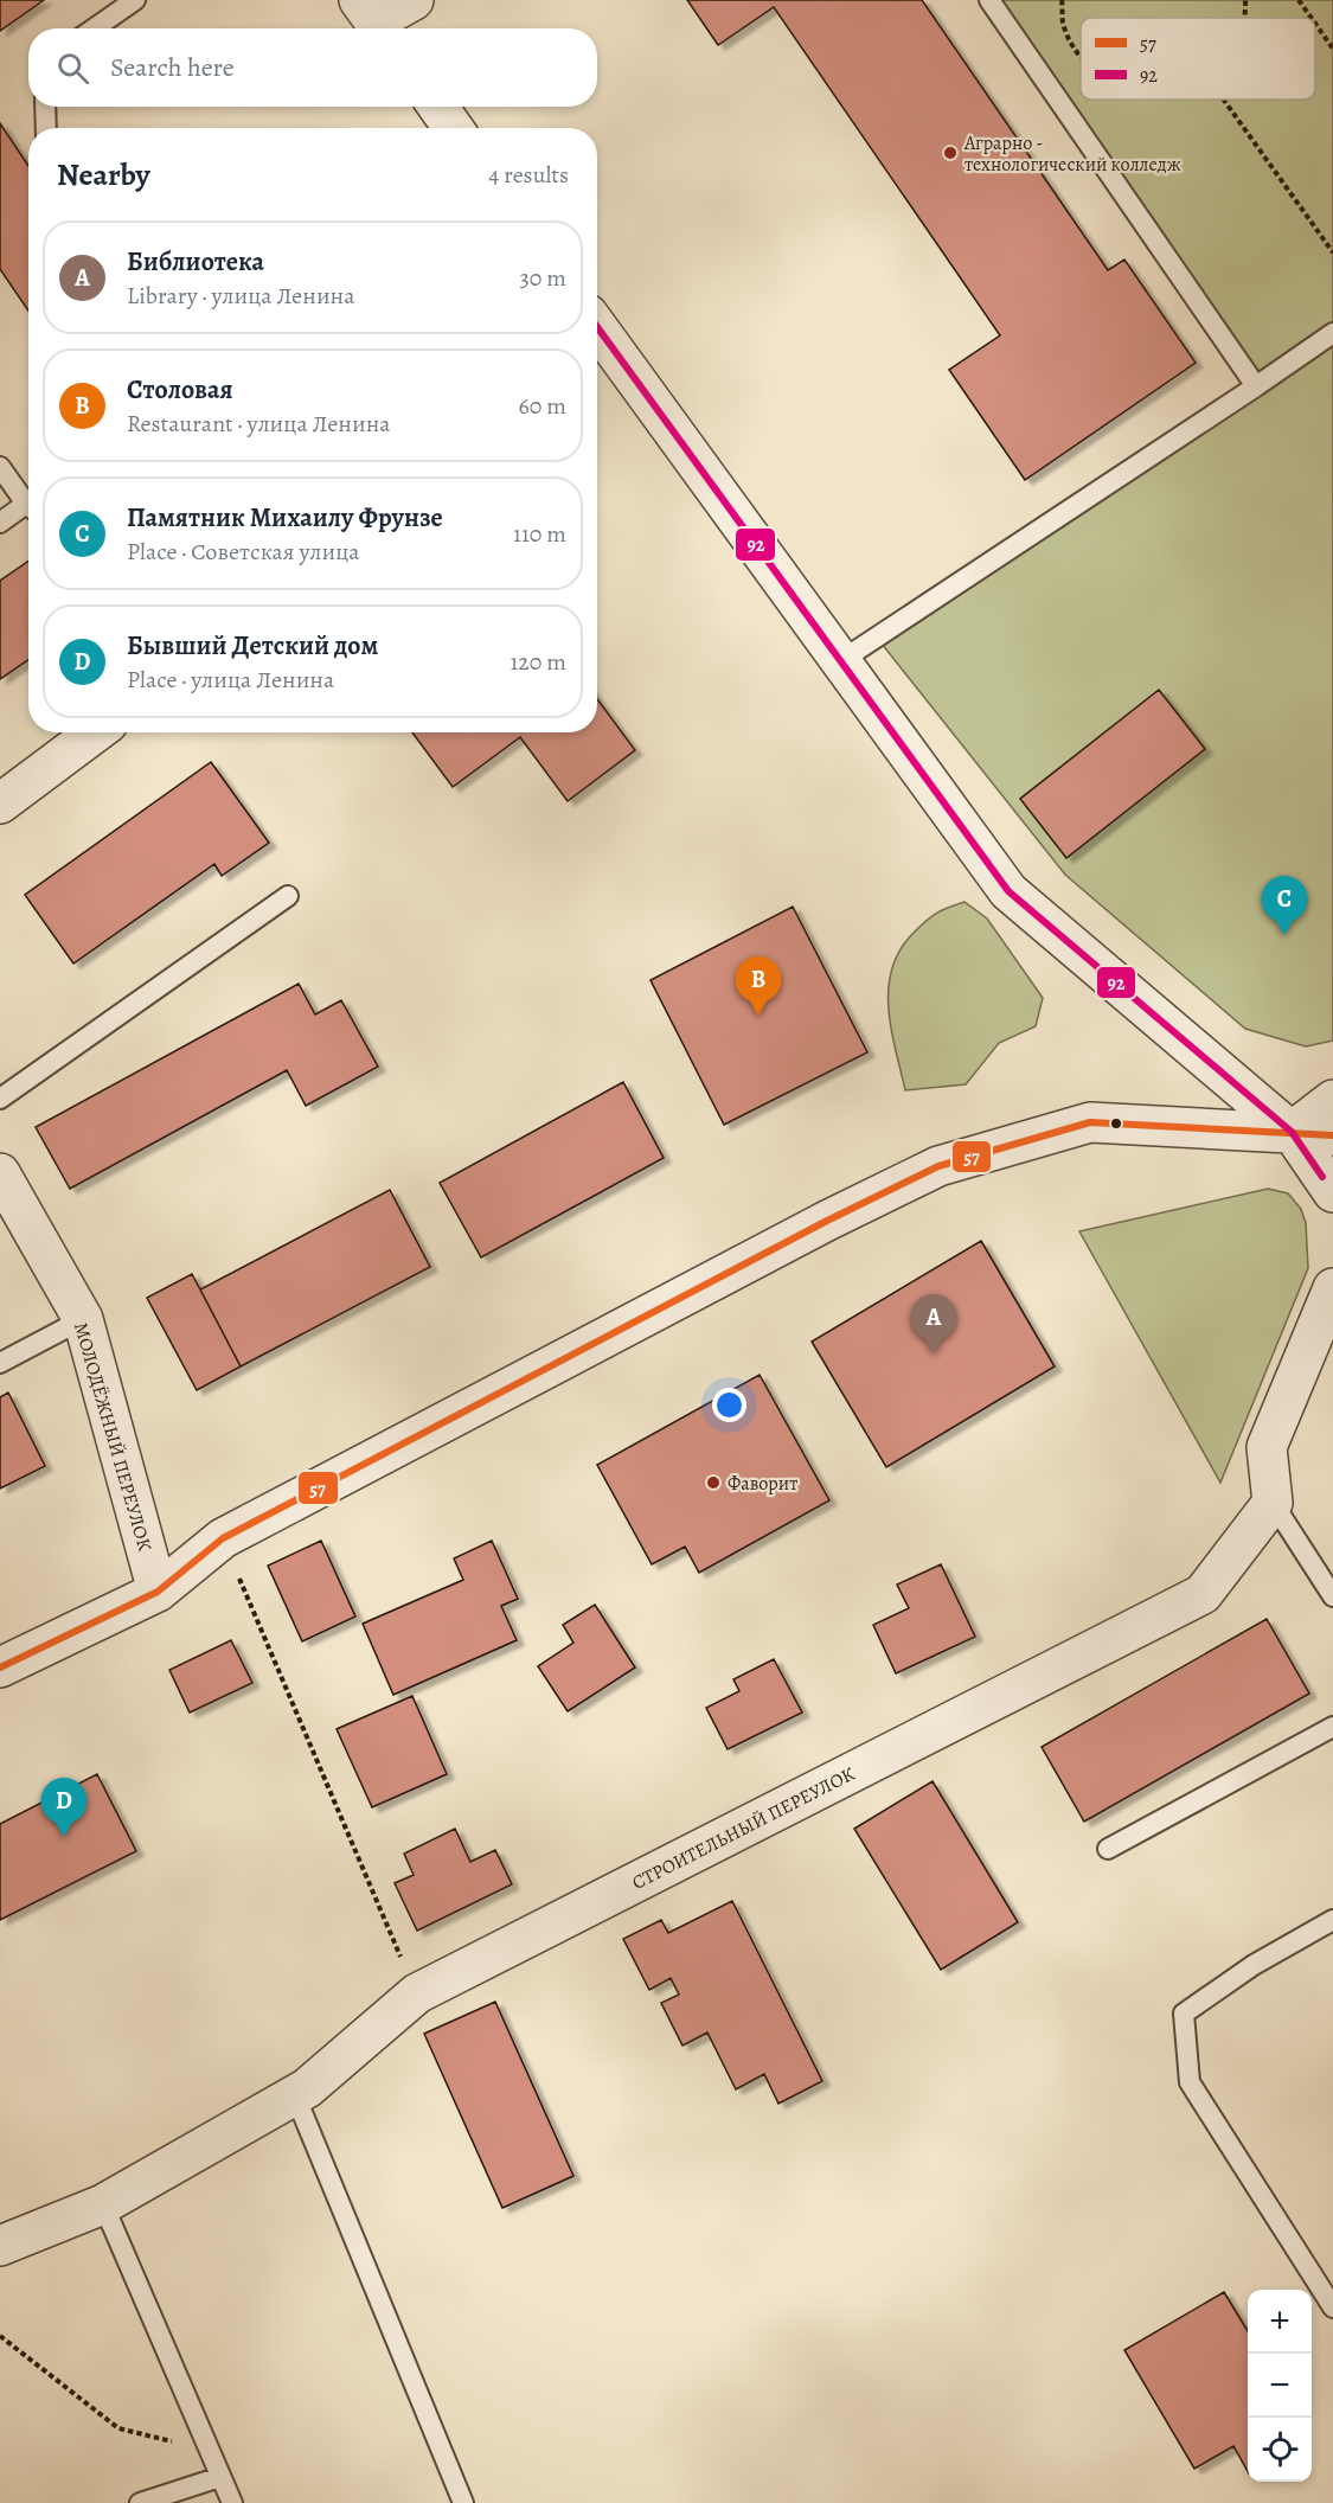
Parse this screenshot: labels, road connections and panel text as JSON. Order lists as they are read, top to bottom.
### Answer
{
  "streets": {
    "street": ["МОЛОДЁЖНЫЙ ПЕРЕУЛОК", "СТРОИТЕЛЬНЫЙ ПЕРЕУЛОК"]
  },
  "places": ["Аграрно - технологический колледж", "Фаворит"],
  "lines": ["transit line 92", "transit line 57"],
  "legend": ["57", "92"],
  "page": {
    "search": "Search here",
    "heading": ["Nearby", "4 results"],
    "list": [
      {
        "mark": "A",
        "name": "Библиотека",
        "note": "Library · улица Ленина",
        "value": "30 m"
      },
      {
        "mark": "B",
        "name": "Столовая",
        "note": "Restaurant · улица Ленина",
        "value": "60 m"
      },
      {
        "mark": "C",
        "name": "Памятник Михаилу Фрунзе",
        "note": "Place · Советская улица",
        "value": "110 m"
      },
      {
        "mark": "D",
        "name": "Бывший Детский дом",
        "note": "Place · улица Ленина",
        "value": "120 m"
      }
    ],
    "pins": [
      "C",
      "B",
      "A",
      "D"
    ],
    "map_buttons": ["+", "−"]
  }
}
